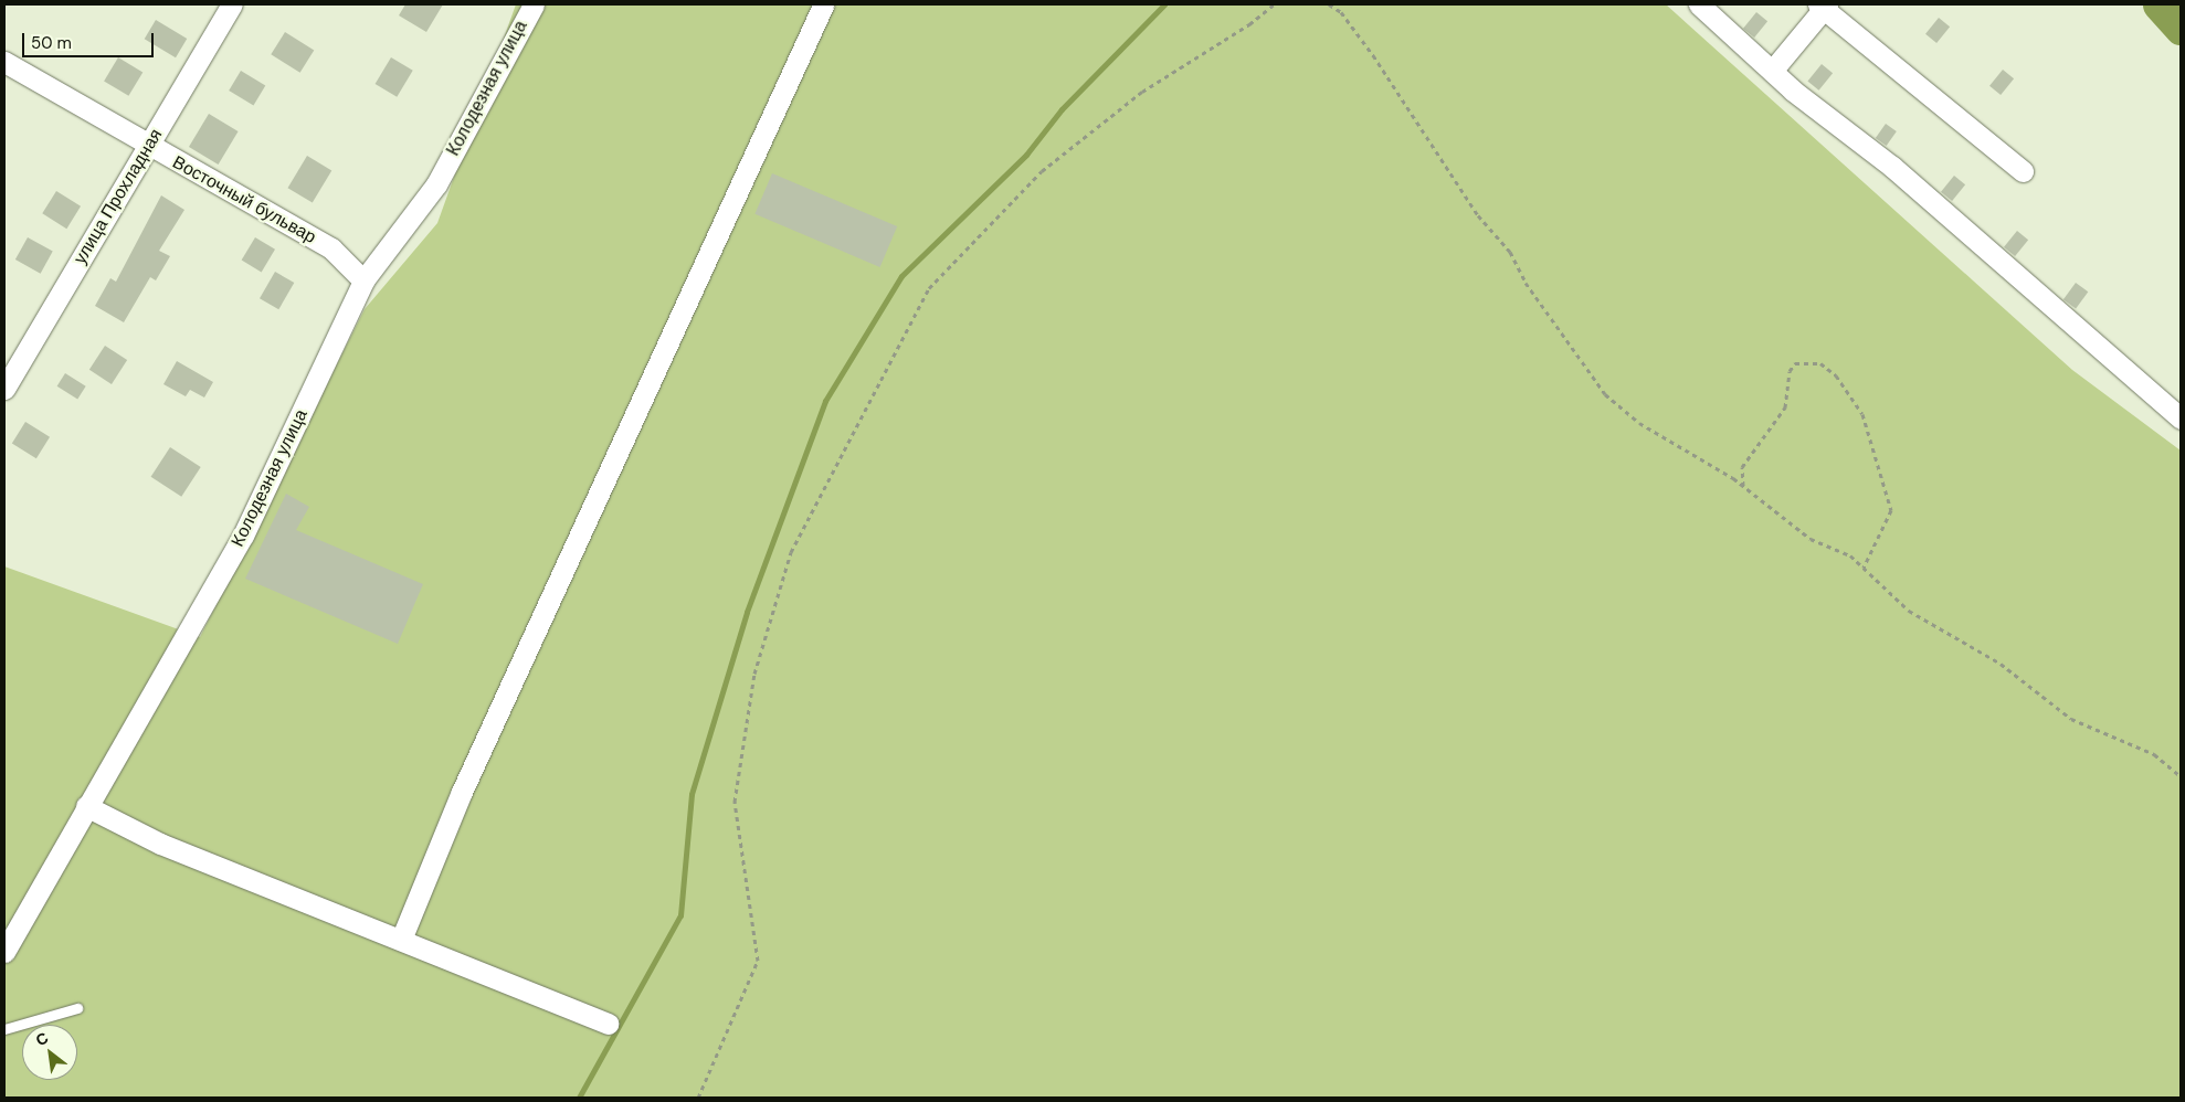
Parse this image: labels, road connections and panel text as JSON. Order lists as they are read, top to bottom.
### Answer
{
  "streets": {
    "street": ["Колодезная улица", "улица Прохладная", "Восточный бульвар"]
  },
  "crossings": [
    ["Колодезная улица", "Восточный бульвар"],
    ["улица Прохладная", "Восточный бульвар"]
  ],
  "scale_bar": "50 m",
  "north": "top left"
}
